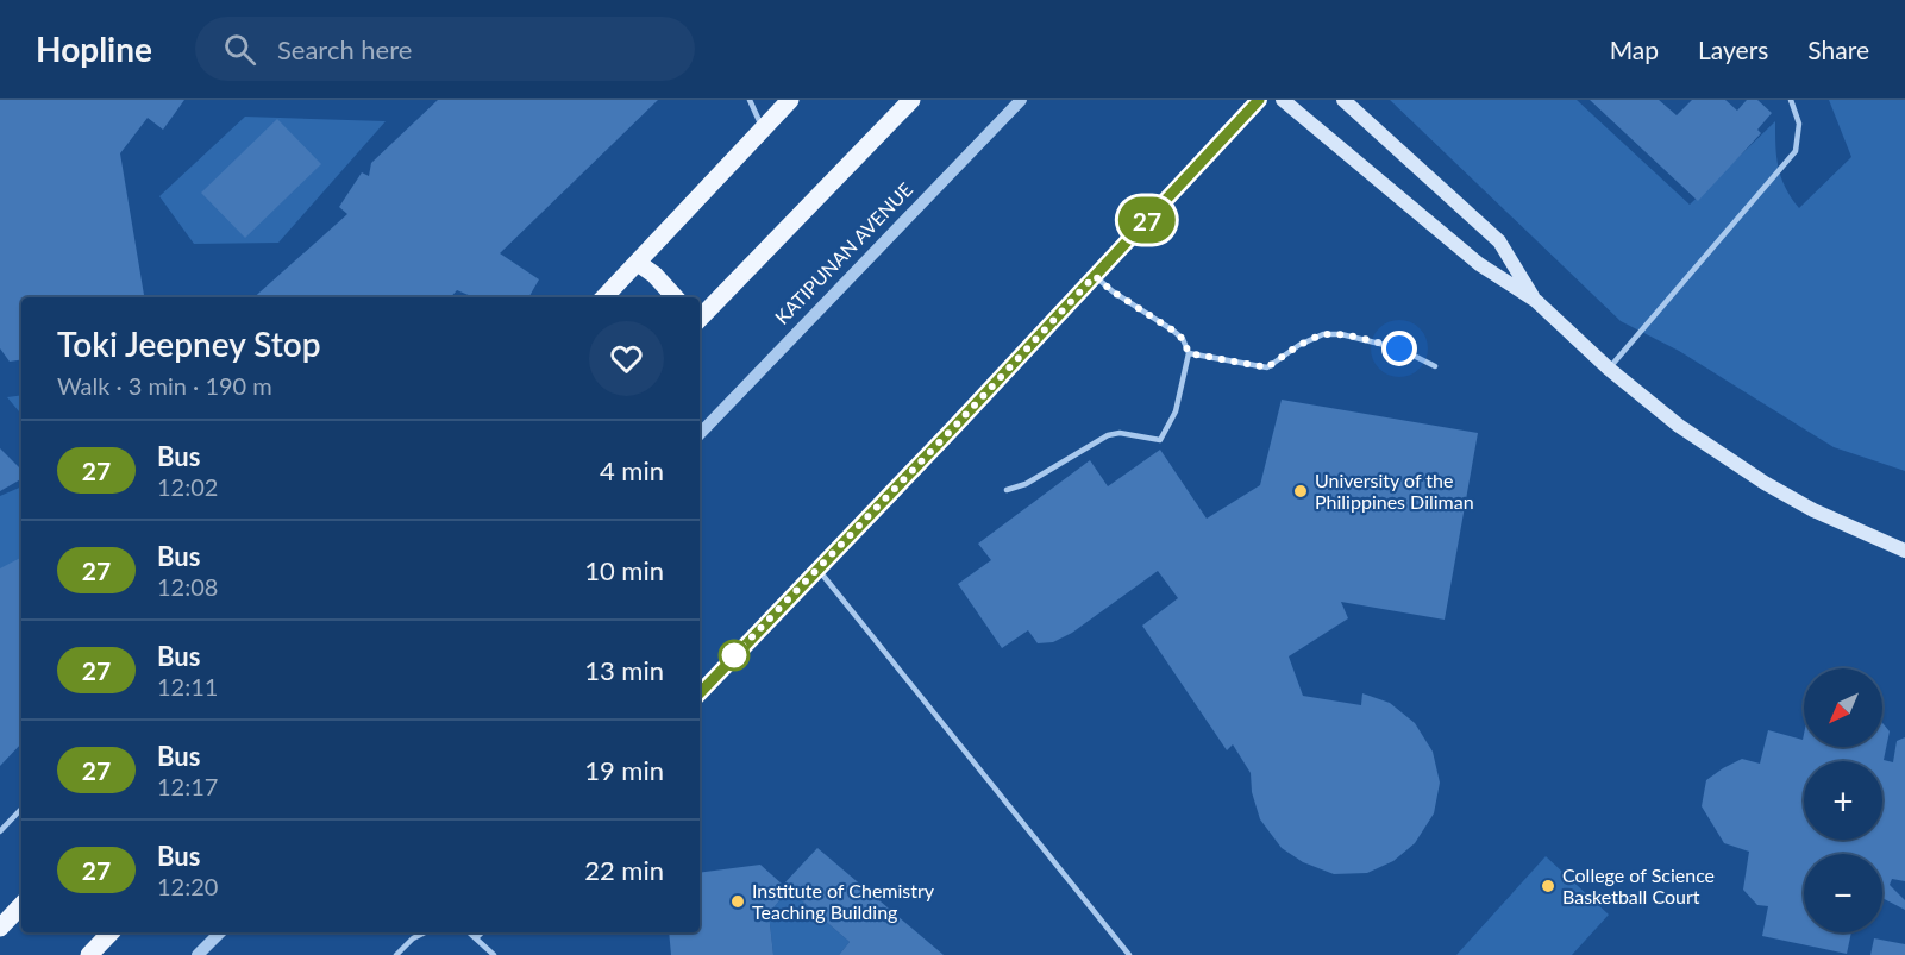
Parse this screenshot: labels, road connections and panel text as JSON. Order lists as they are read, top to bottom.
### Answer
{
  "streets": {
    "street": ["KATIPUNAN AVENUE"]
  },
  "places": ["University of the Philippines Diliman", "College of Science Basketball Court", "Institute of Chemistry Teaching Building"],
  "lines": ["bus line 27"],
  "north": "bottom left",
  "page": {
    "header": "Hopline",
    "search": "Search here",
    "nav": ["Map", "Layers", "Share"],
    "on_map": "27",
    "heading": ["Toki Jeepney Stop", "Walk · 3 min · 190 m"],
    "list": [
      {
        "mark": "27",
        "name": "Bus",
        "note": "12:02",
        "value": "4 min"
      },
      {
        "mark": "27",
        "name": "Bus",
        "note": "12:08",
        "value": "10 min"
      },
      {
        "mark": "27",
        "name": "Bus",
        "note": "12:11",
        "value": "13 min"
      },
      {
        "mark": "27",
        "name": "Bus",
        "note": "12:17",
        "value": "19 min"
      },
      {
        "mark": "27",
        "name": "Bus",
        "note": "12:20",
        "value": "22 min"
      }
    ],
    "map_buttons": ["+", "−"]
  }
}
